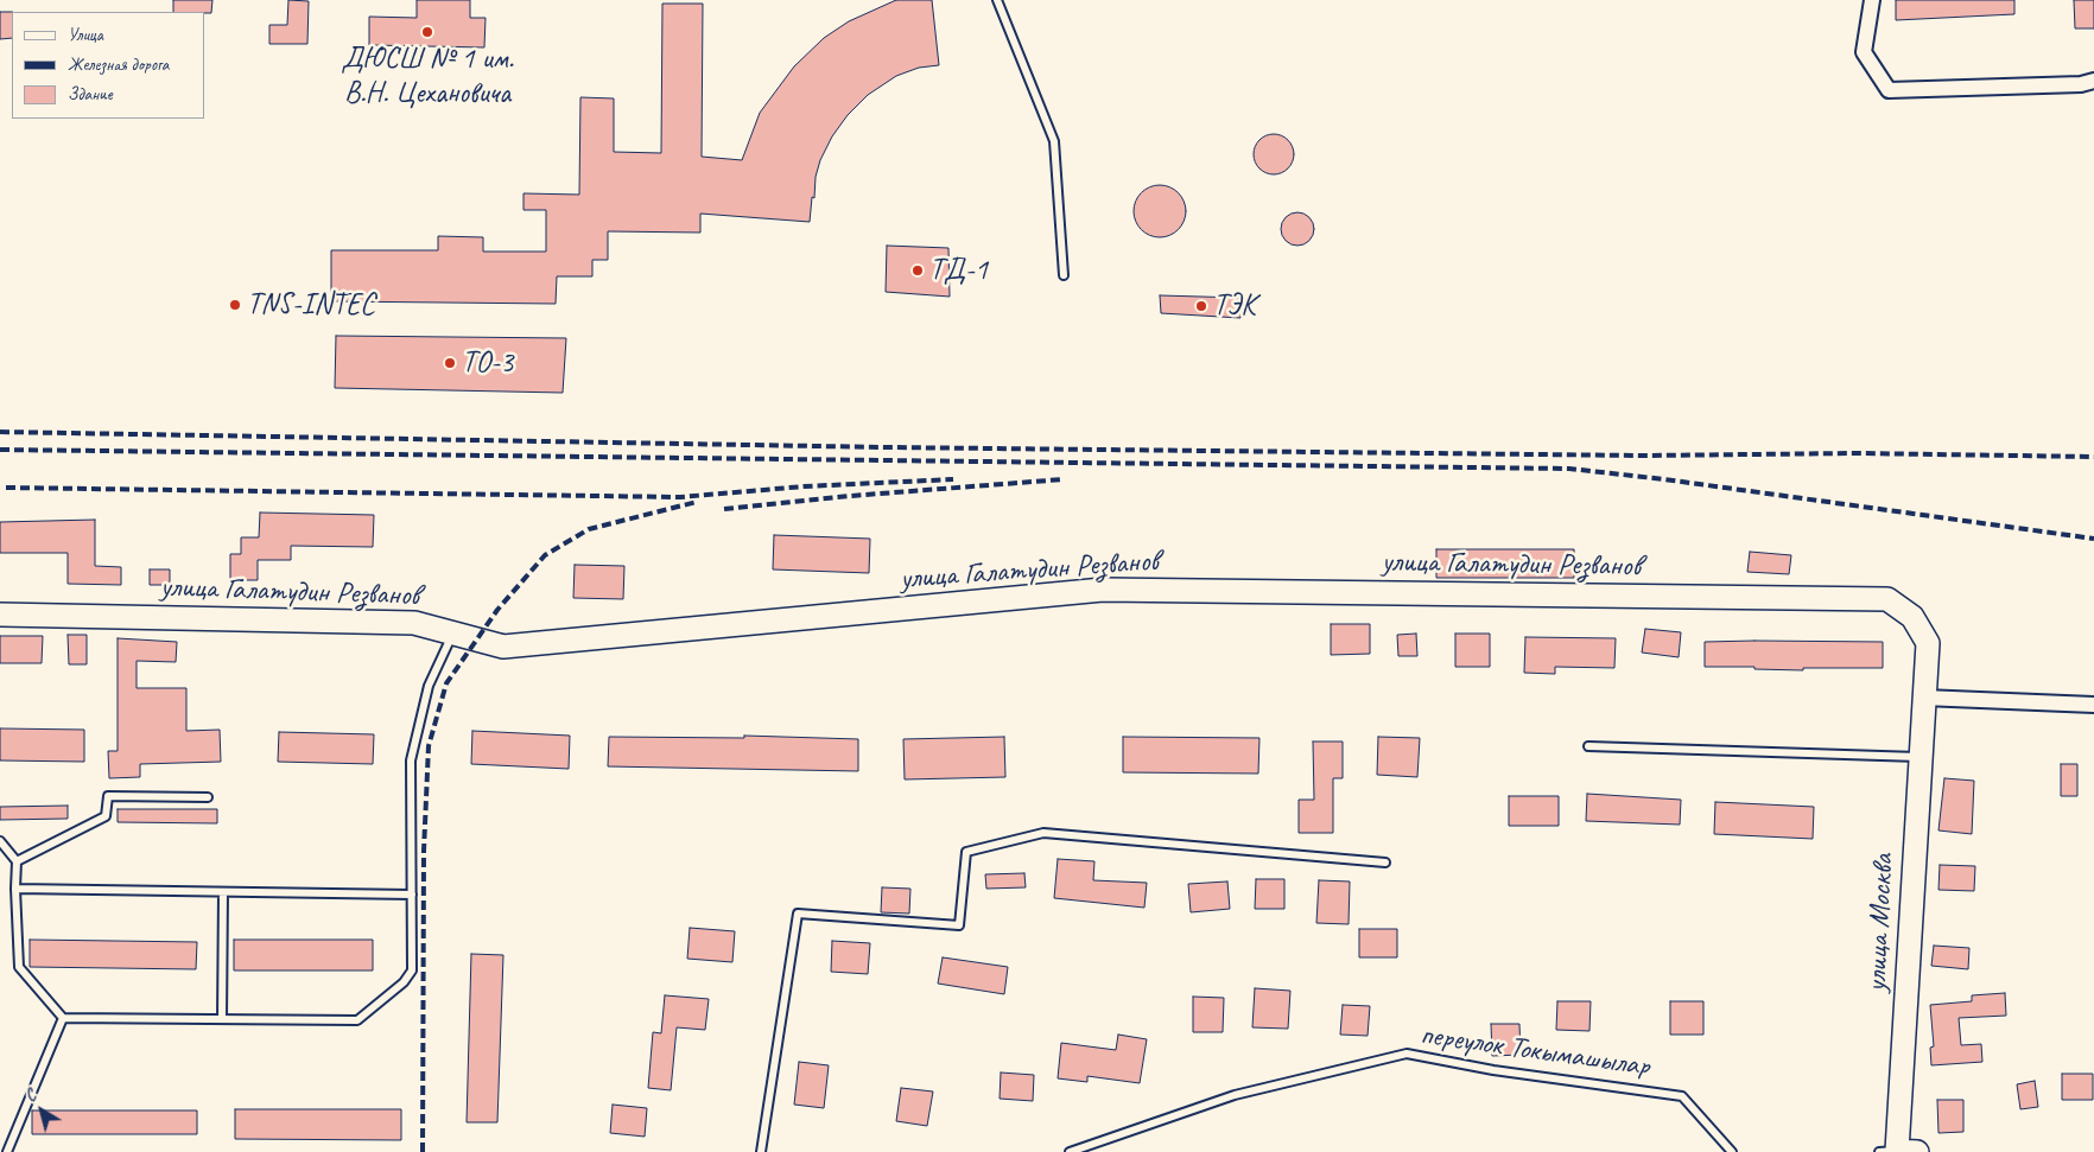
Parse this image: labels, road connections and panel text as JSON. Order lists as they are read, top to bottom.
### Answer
{
  "streets": {
    "street": ["улица Галатудин Резванов", "улица Москва"],
    "lane": ["переулок Токымашылар"]
  },
  "crossings": [
    ["улица Галатудин Резванов", "улица Москва"]
  ],
  "places": [
    "ДЮСШ № 1 им. В.Н. Цехановича",
    "ТД-1",
    "TNS-INTEC",
    "ТЭК",
    "ТО-3"
  ],
  "legend": ["Улица", "Железная дорога", "Здание"],
  "north": "top left"
}
